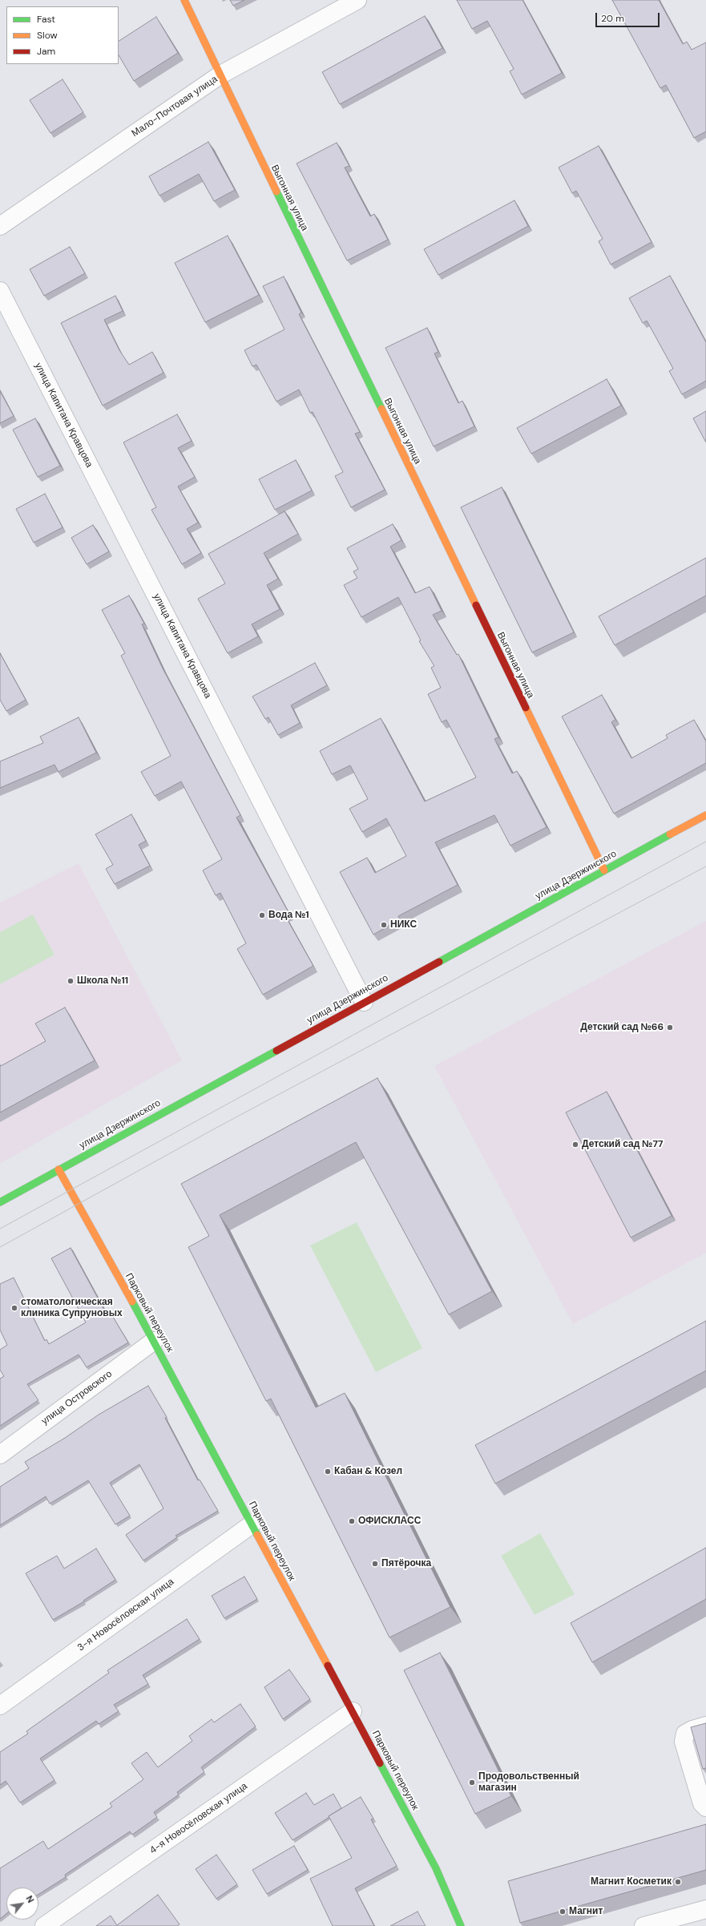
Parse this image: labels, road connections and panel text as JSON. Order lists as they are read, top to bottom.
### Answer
{
  "streets": {
    "street": [
      "Мало-Почтовая улица",
      "Выгонная улица",
      "улица Капитана Кравцова",
      "улица Дзержинского",
      "Парковый переулок",
      "улица Островского",
      "3-я Новосёловская улица",
      "4-я Новосёловская улица"
    ]
  },
  "crossings": [
    ["Мало-Почтовая улица", "Выгонная улица"],
    ["Выгонная улица", "улица Дзержинского"],
    ["улица Капитана Кравцова", "улица Дзержинского"],
    ["улица Дзержинского", "Парковый переулок"],
    ["Парковый переулок", "улица Островского"],
    ["Парковый переулок", "3-я Новосёловская улица"],
    ["Парковый переулок", "4-я Новосёловская улица"]
  ],
  "places": [
    "Вода №1",
    "НИКС",
    "Школа №11",
    "Детский сад №66",
    "Детский сад №77",
    "стоматологическая клиника Супруновых",
    "Кабан & Козел",
    "ОФИСКЛАСС",
    "Пятёрочка",
    "Продовольственный магазин",
    "Магнит Косметик",
    "Магнит"
  ],
  "legend": ["Fast", "Slow", "Jam"],
  "scale_bar": "20 m",
  "north": "top right"
}
